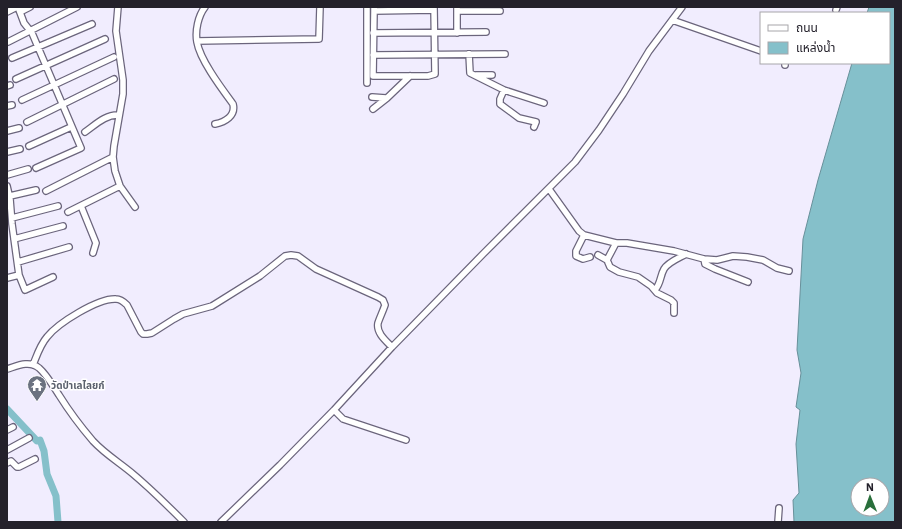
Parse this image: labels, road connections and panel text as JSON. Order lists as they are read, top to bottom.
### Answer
{
  "places": {
    "temple": ["วัดป่าเลไลยก์"]
  },
  "legend": ["ถนน", "แหล่งน้ำ"],
  "north": "top"
}
